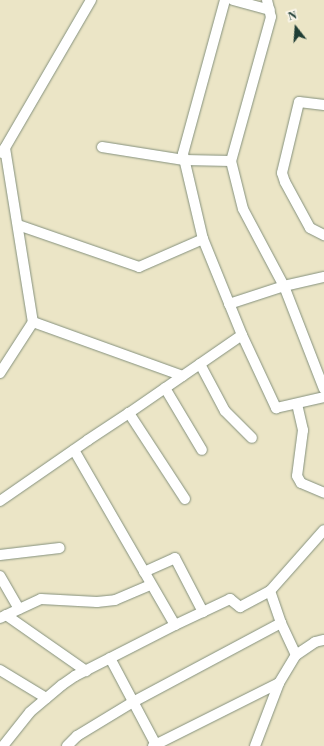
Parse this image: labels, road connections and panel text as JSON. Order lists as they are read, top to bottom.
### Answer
{
  "north": "top"
}
